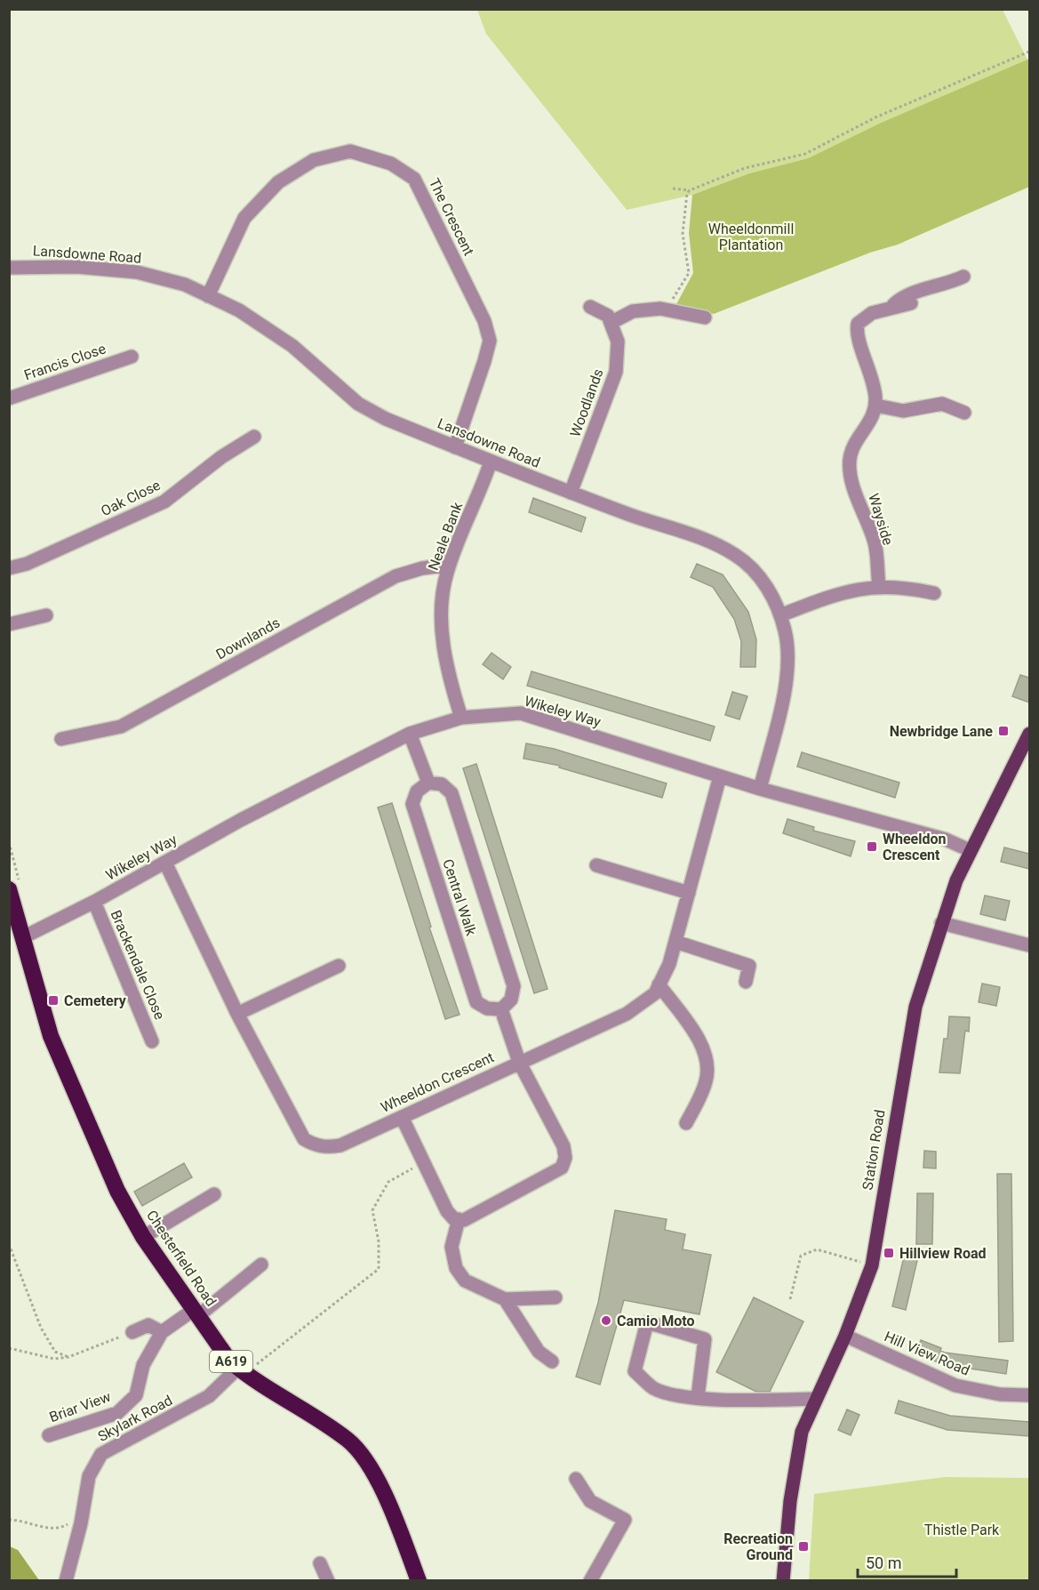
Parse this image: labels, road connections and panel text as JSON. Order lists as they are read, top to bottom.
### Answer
{
  "streets": {
    "highway": ["Chesterfield Road", "A619"],
    "main road": ["Station Road"],
    "street": [
      "The Crescent",
      "Lansdowne Road",
      "Francis Close",
      "Woodlands",
      "Oak Close",
      "Wayside",
      "Neale Bank",
      "Downlands",
      "Wikeley Way",
      "Central Walk",
      "Brackendale Close",
      "Wheeldon Crescent",
      "Hill View Road",
      "Briar View",
      "Skylark Road"
    ]
  },
  "crossings": [
    ["The Crescent", "Lansdowne Road"],
    ["Lansdowne Road", "Woodlands"],
    ["Lansdowne Road", "Neale Bank"],
    ["Lansdowne Road", "Wikeley Way"],
    ["Neale Bank", "Downlands"],
    ["Neale Bank", "Wikeley Way"],
    ["Wikeley Way", "Brackendale Close"],
    ["Wikeley Way", "Wheeldon Crescent"],
    ["Wikeley Way", "Station Road"],
    ["Wikeley Way", "Chesterfield Road"],
    ["Station Road", "Hill View Road"],
    ["Chesterfield Road", "Briar View"],
    ["Chesterfield Road", "Skylark Road"]
  ],
  "parks": ["Wheeldonmill Plantation", "Thistle Park"],
  "places": {
    "transit": [
      "Newbridge Lane",
      "Wheeldon Crescent",
      "Cemetery",
      "Hillview Road",
      "Recreation Ground"
    ],
    "other": ["Camio Moto"]
  },
  "scale_bar": "50 m"
}
